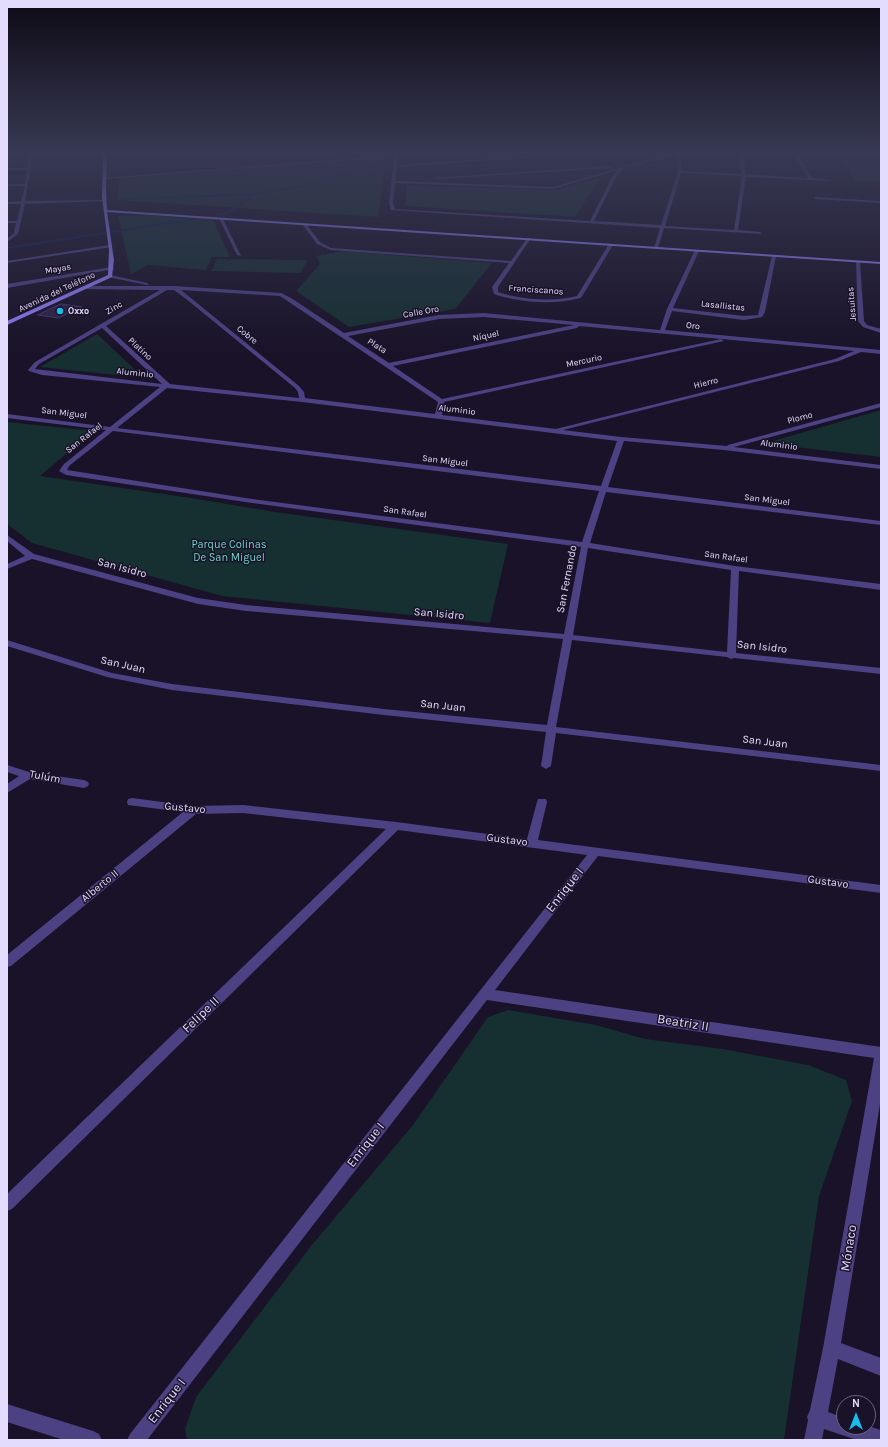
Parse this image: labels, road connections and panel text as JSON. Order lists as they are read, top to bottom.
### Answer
{
  "streets": {
    "street": [
      "Mayas",
      "Franciscanos",
      "Avenida del Teléfono",
      "Jesuitas",
      "Lasallistas",
      "Zinc",
      "Calle Oro",
      "Oro",
      "Cobre",
      "Níquel",
      "Plata",
      "Platino",
      "Mercurio",
      "Aluminio",
      "Hierro",
      "San Miguel",
      "Plomo",
      "San Rafael",
      "San Isidro",
      "San Fernando",
      "San Juan",
      "Tulúm",
      "Gustavo",
      "Alberto II",
      "Enrique I",
      "Felipe II",
      "Beatriz II",
      "Mónaco"
    ]
  },
  "crossings": [
    ["Mayas", "Avenida del Teléfono"],
    ["Zinc", "Platino"],
    ["Zinc", "Aluminio"],
    ["Calle Oro", "Oro"],
    ["Calle Oro", "Plata"],
    ["Oro", "Níquel"],
    ["Oro", "Mercurio"],
    ["Oro", "Hierro"],
    ["Cobre", "Plata"],
    ["Cobre", "Aluminio"],
    ["Níquel", "Plata"],
    ["Plata", "Mercurio"],
    ["Platino", "Aluminio"],
    ["Platino", "San Rafael"],
    ["Aluminio", "Hierro"],
    ["Aluminio", "Plomo"],
    ["Aluminio", "San Rafael"],
    ["Aluminio", "San Fernando"],
    ["San Miguel", "San Rafael"],
    ["San Miguel", "San Fernando"],
    ["San Rafael", "San Fernando"],
    ["San Isidro", "San Fernando"],
    ["San Fernando", "San Juan"],
    ["Gustavo", "Alberto II"],
    ["Gustavo", "Enrique I"],
    ["Gustavo", "Felipe II"],
    ["Enrique I", "Beatriz II"],
    ["Beatriz II", "Mónaco"]
  ],
  "parks": ["Parque Colinas De San Miguel"],
  "places": ["Oxxo"],
  "north": "top"
}
